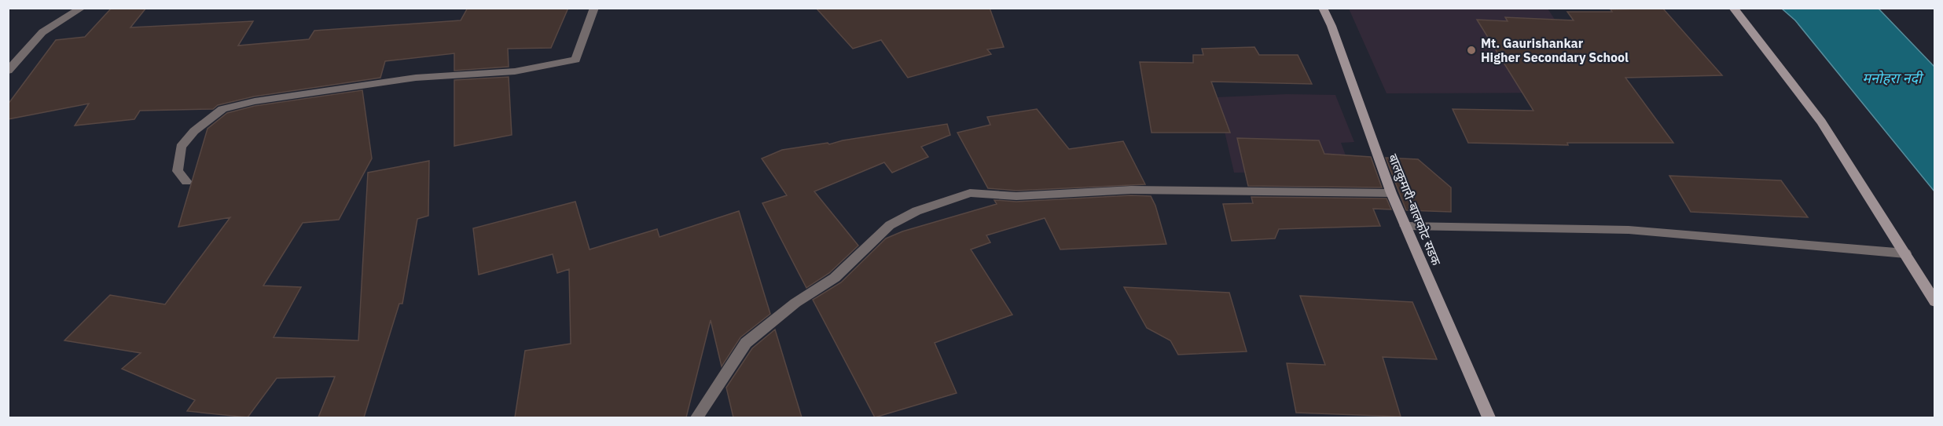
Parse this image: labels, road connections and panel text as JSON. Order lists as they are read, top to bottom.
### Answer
{
  "streets": {
    "street": ["बालकुमारी-बालकोट सडक"]
  },
  "water": ["मनोहरा नदी"],
  "places": ["Mt. Gaurishankar Higher Secondary School"]
}
